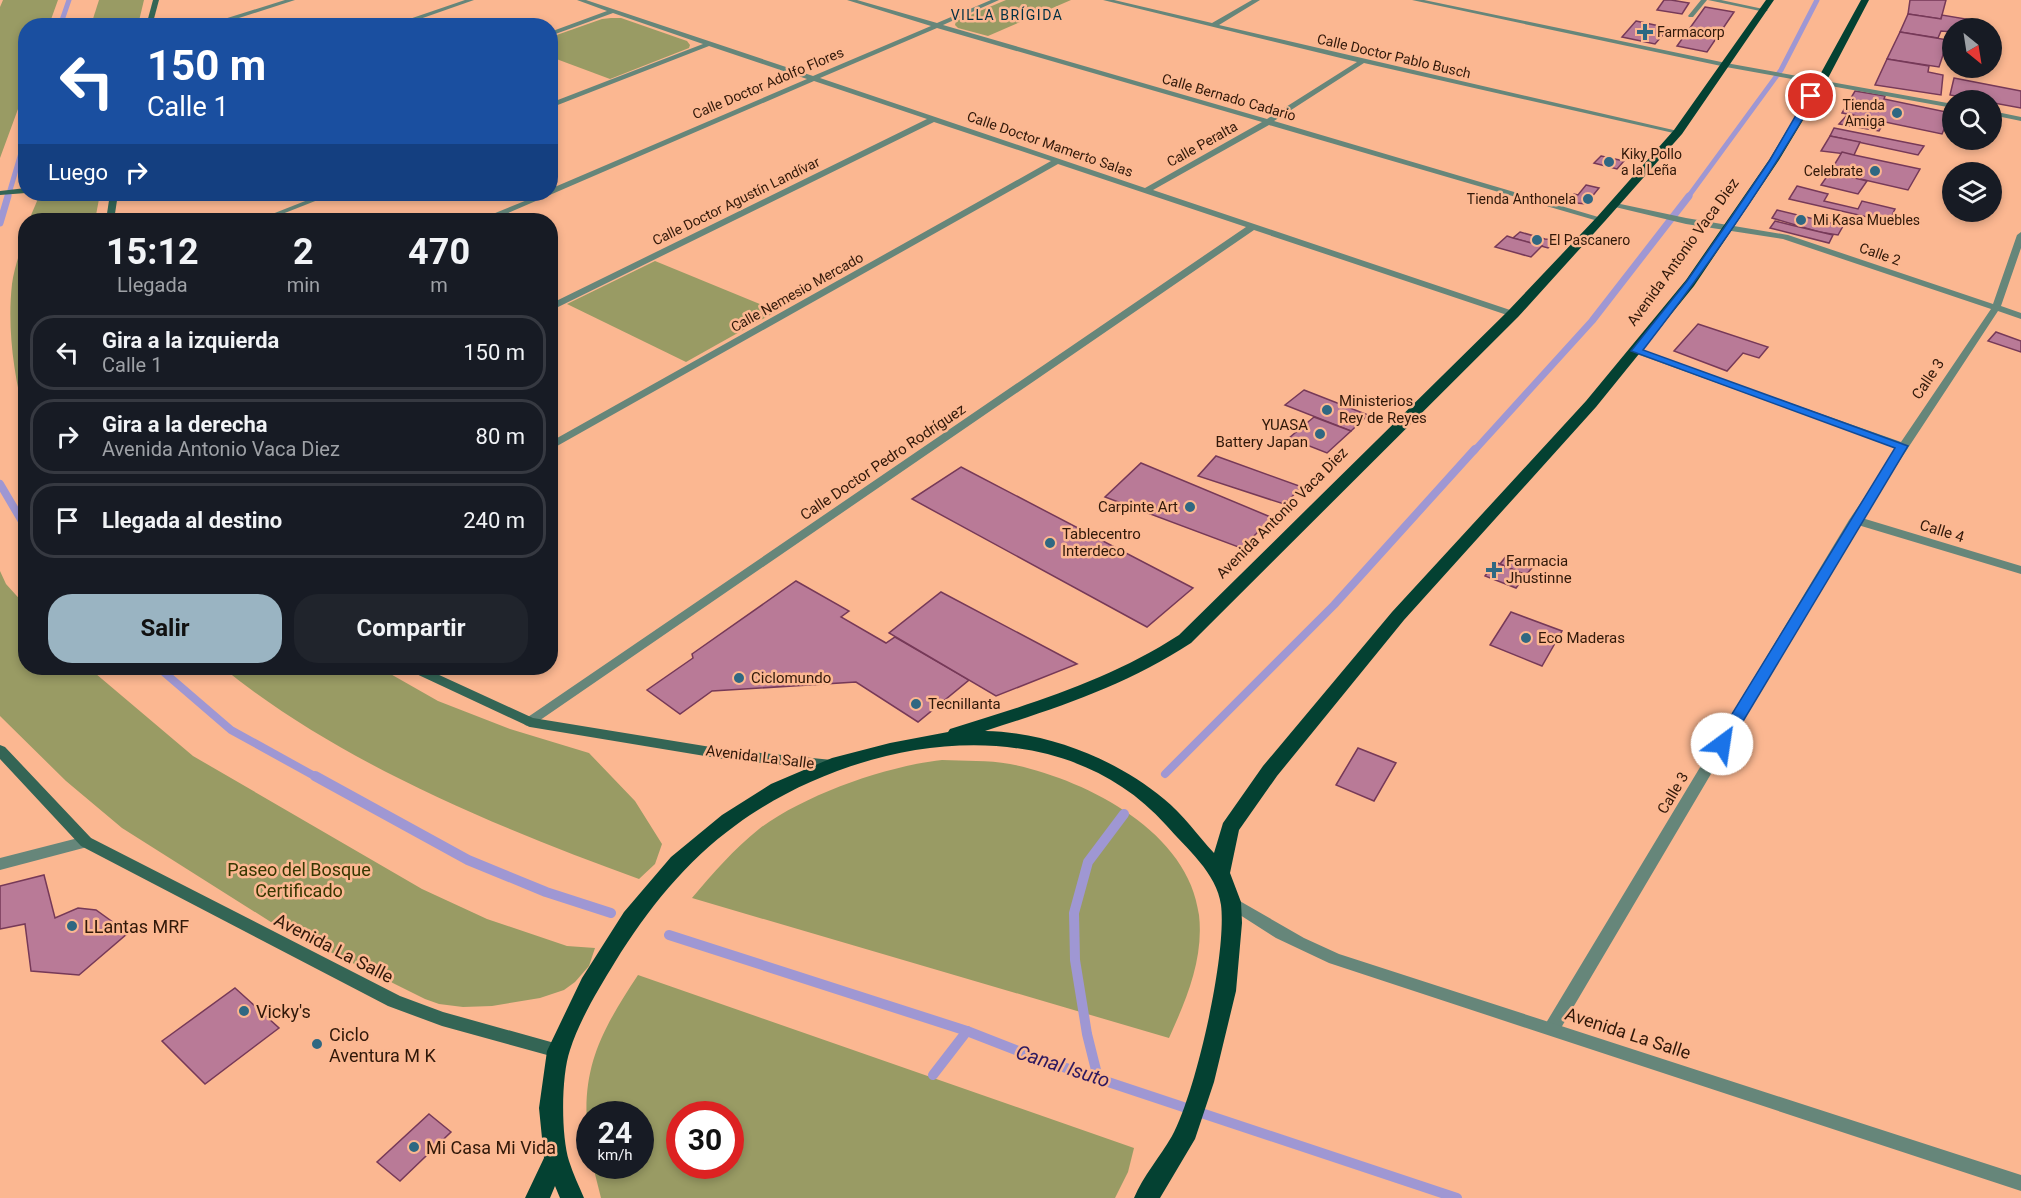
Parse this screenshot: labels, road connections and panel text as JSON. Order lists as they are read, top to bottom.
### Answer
{
  "streets": {
    "highway": ["Avenida Antonio Vaca Diez"],
    "main road": ["Avenida La Salle"],
    "street": [
      "Calle Doctor Pablo Busch",
      "Calle Doctor Adolfo Flores",
      "Calle Bernado Cadario",
      "Calle Doctor Mamerto Salas",
      "Calle Peralta",
      "Calle Doctor Agustín Landívar",
      "Calle 2",
      "Calle Nemesio Mercado",
      "Calle 3",
      "Calle Doctor Pedro Rodríguez",
      "Calle 4"
    ]
  },
  "crossings": [
    ["Calle Doctor Pablo Busch", "Calle Peralta"],
    ["Calle Doctor Pablo Busch", "Avenida Antonio Vaca Diez"],
    ["Calle Doctor Adolfo Flores", "Calle Bernado Cadario"],
    ["Calle Doctor Adolfo Flores", "Calle Doctor Mamerto Salas"],
    ["Calle Bernado Cadario", "Calle Peralta"],
    ["Calle Bernado Cadario", "Avenida Antonio Vaca Diez"],
    ["Calle Doctor Mamerto Salas", "Calle Peralta"],
    ["Calle Doctor Mamerto Salas", "Calle Doctor Agustín Landívar"],
    ["Calle Doctor Mamerto Salas", "Avenida Antonio Vaca Diez"],
    ["Calle Doctor Mamerto Salas", "Calle Nemesio Mercado"],
    ["Calle Doctor Mamerto Salas", "Calle Doctor Pedro Rodríguez"],
    ["Avenida Antonio Vaca Diez", "Calle 2"],
    ["Calle 2", "Calle 3"],
    ["Calle 3", "Calle 4"],
    ["Calle 3", "Avenida La Salle"],
    ["Calle Doctor Pedro Rodríguez", "Avenida La Salle"]
  ],
  "districts": ["VILLA BRÍGIDA"],
  "water": ["Canal Isuto"],
  "parks": ["Paseo del Bosque Certificado"],
  "places": {
    "health": ["Farmacorp", "Farmacia Jhustinne"],
    "other": [
      "Tienda Amiga",
      "Kiky Pollo a la Leña",
      "Celebrate",
      "Tienda Anthonela",
      "Mi Kasa Muebles",
      "El Pascanero",
      "Ministerios Rey de Reyes",
      "YUASA Battery Japan",
      "Carpinte Art",
      "Tablecentro Interdeco",
      "Eco Maderas",
      "Ciclomundo",
      "Tecnillanta",
      "LLantas MRF",
      "Vicky's",
      "Ciclo Aventura M K",
      "Mi Casa Mi Vida"
    ]
  },
  "north": "bottom right",
  "page": {
    "turn": ["150 m", "Calle 1"],
    "then": "Luego",
    "eta": [
      "15:12",
      "Llegada",
      "2",
      "min",
      "470",
      "m"
    ],
    "list": [
      {
        "name": "Gira a la izquierda",
        "note": "Calle 1",
        "value": "150 m"
      },
      {
        "name": "Gira a la derecha",
        "note": "Avenida Antonio Vaca Diez",
        "value": "80 m"
      },
      {
        "name": "Llegada al destino",
        "value": "240 m"
      }
    ],
    "buttons": ["Salir", "Compartir"],
    "speed": "24 km/h",
    "limit": "30"
  }
}
